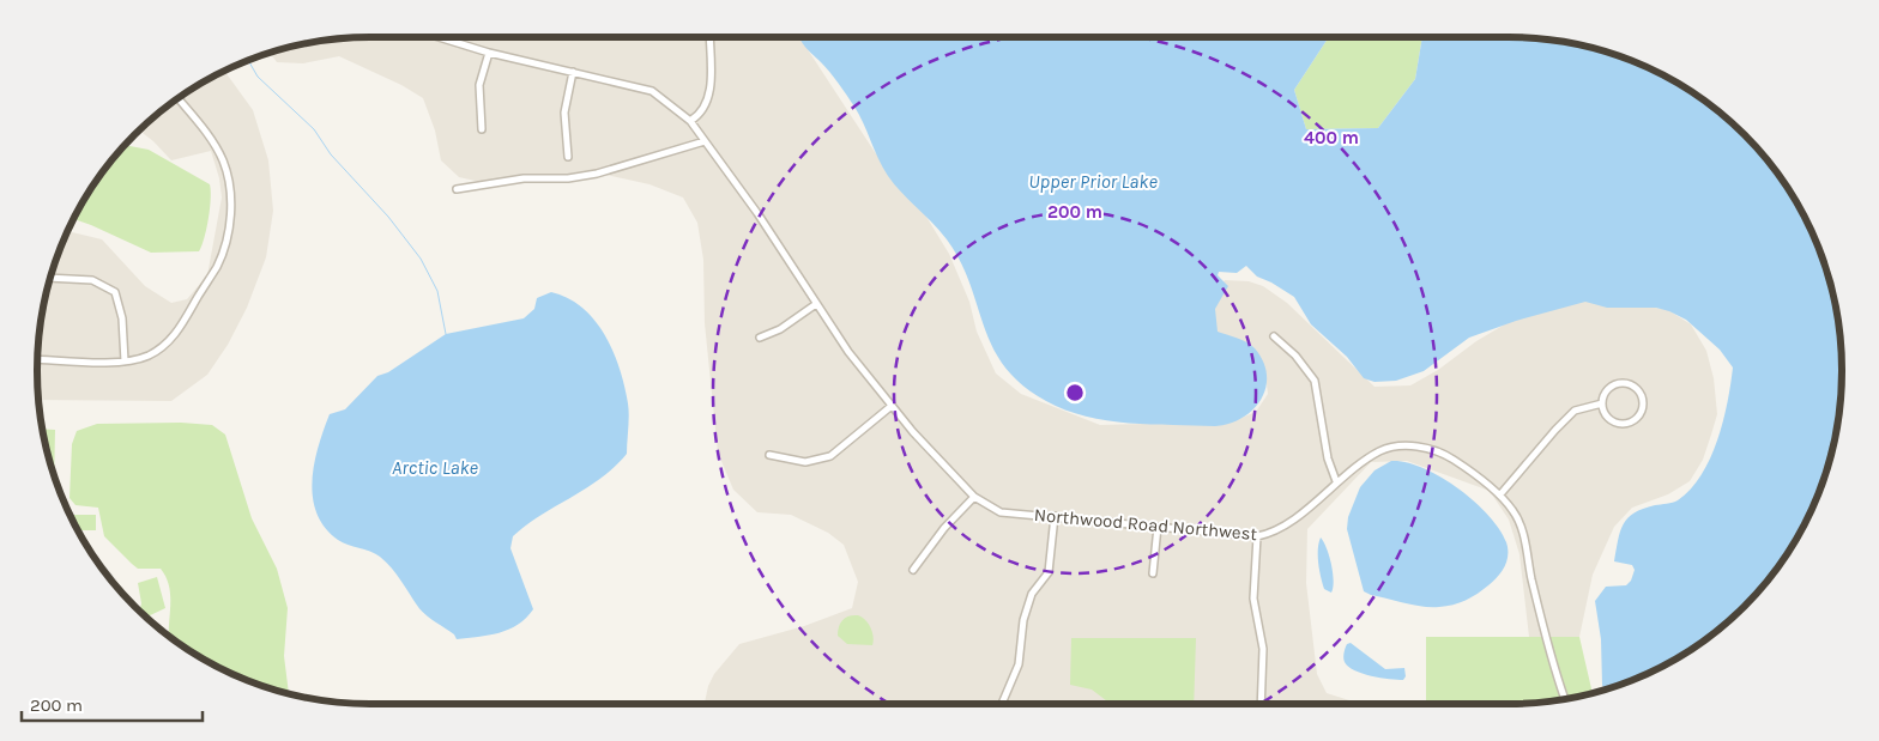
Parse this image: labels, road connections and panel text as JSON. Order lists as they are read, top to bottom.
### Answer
{
  "streets": {
    "street": ["Northwood Road Northwest"]
  },
  "water": ["Upper Prior Lake", "Arctic Lake"],
  "scale_bar": "200 m",
  "rings": ["400 m", "200 m"]
}
